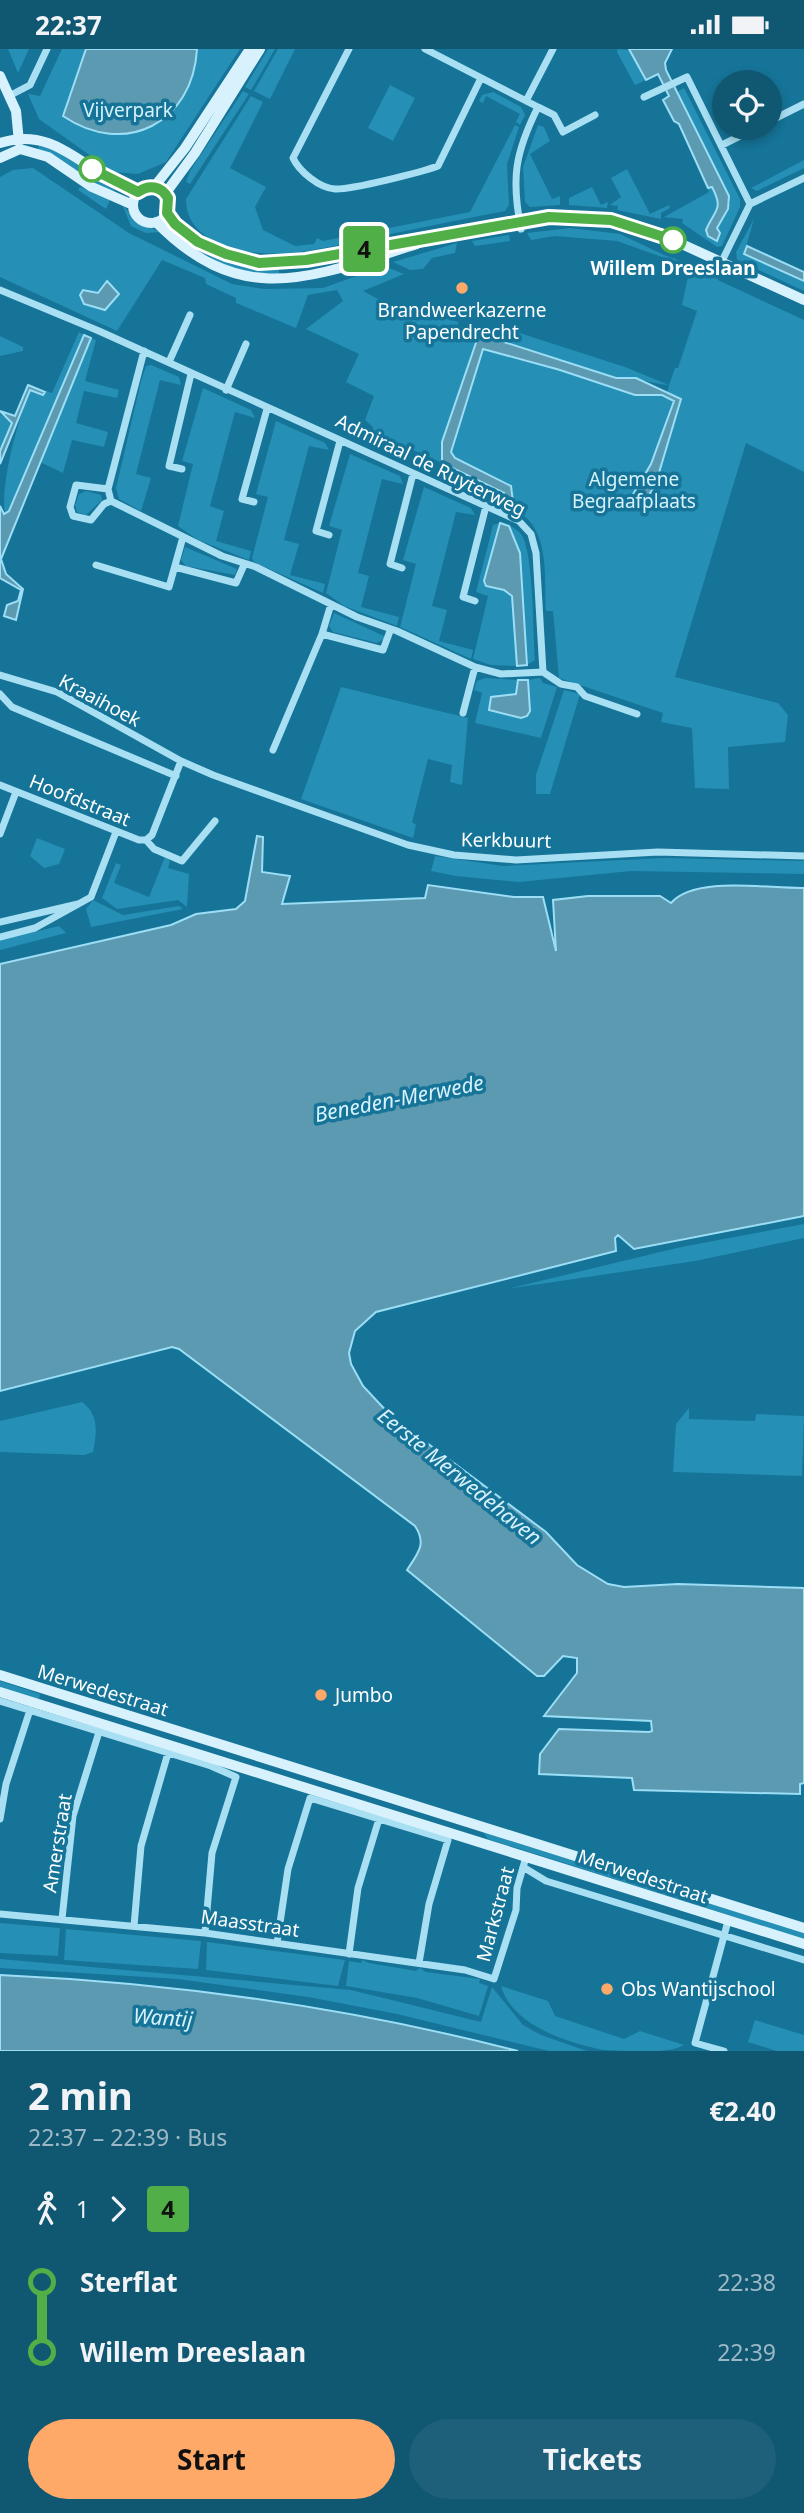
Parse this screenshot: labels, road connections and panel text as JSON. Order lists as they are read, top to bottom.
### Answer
{
  "streets": {
    "street": [
      "Admiraal de Ruyterweg",
      "Kraaihoek",
      "Hoofdstraat",
      "Kerkbuurt",
      "Merwedestraat",
      "Amerstraat",
      "Markstraat",
      "Maasstraat"
    ]
  },
  "crossings": [
    ["Kraaihoek", "Hoofdstraat"],
    ["Kraaihoek", "Kerkbuurt"],
    ["Hoofdstraat", "Kerkbuurt"],
    ["Merwedestraat", "Markstraat"],
    ["Merwedestraat", "Maasstraat"],
    ["Amerstraat", "Maasstraat"],
    ["Markstraat", "Maasstraat"]
  ],
  "water": ["Beneden-Merwede", "Eerste Merwedehaven", "Wantij"],
  "parks": ["Vijverpark", "Algemene Begraafplaats"],
  "places": [
    "Willem Dreeslaan",
    "Brandweerkazerne Papendrecht",
    "Jumbo",
    "Obs Wantijschool"
  ],
  "lines": ["bus line 4"],
  "page": {
    "status": "22:37",
    "on_map": "4",
    "heading": ["2 min", "22:37 – 22:39 · Bus", "€2.40"],
    "legs": ["1", "4"],
    "list": [
      {
        "name": "Sterflat",
        "value": "22:38"
      },
      {
        "name": "Willem Dreeslaan",
        "value": "22:39"
      }
    ],
    "buttons": ["Start", "Tickets"]
  }
}
